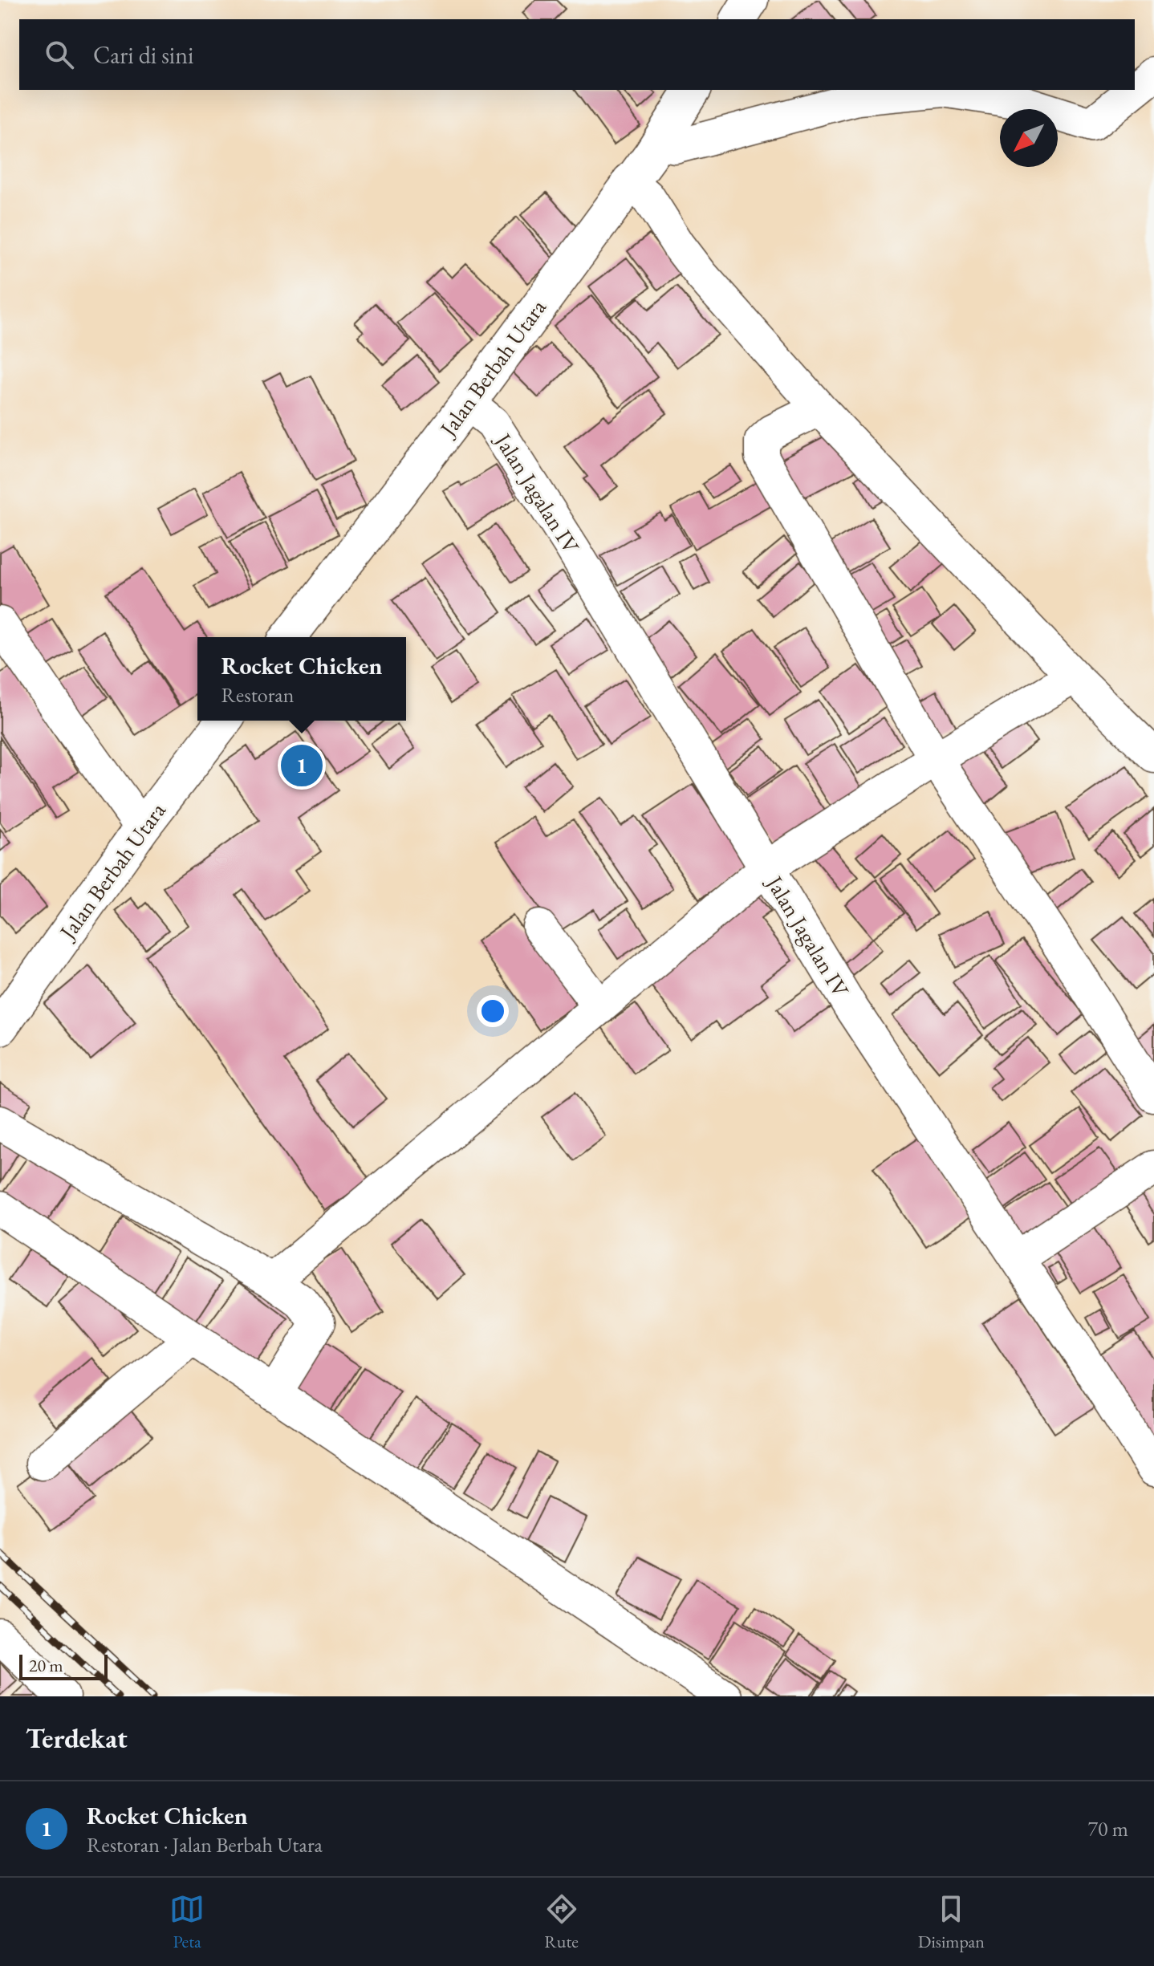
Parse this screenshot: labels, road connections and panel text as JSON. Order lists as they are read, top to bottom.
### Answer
{
  "streets": {
    "main road": ["Jalan Berbah Utara"],
    "street": ["Jalan Jagalan IV"]
  },
  "crossings": [
    ["Jalan Berbah Utara", "Jalan Jagalan IV"]
  ],
  "scale_bar": "20 m",
  "north": "bottom left",
  "page": {
    "search": "Cari di sini",
    "popup": ["Rocket Chicken", "Restoran"],
    "pins": "1",
    "scale": "20 m",
    "heading": "Terdekat",
    "list": [
      {
        "mark": "1",
        "name": "Rocket Chicken",
        "note": "Restoran · Jalan Berbah Utara",
        "value": "70 m"
      }
    ],
    "nav": ["Peta", "Rute", "Disimpan"]
  }
}
